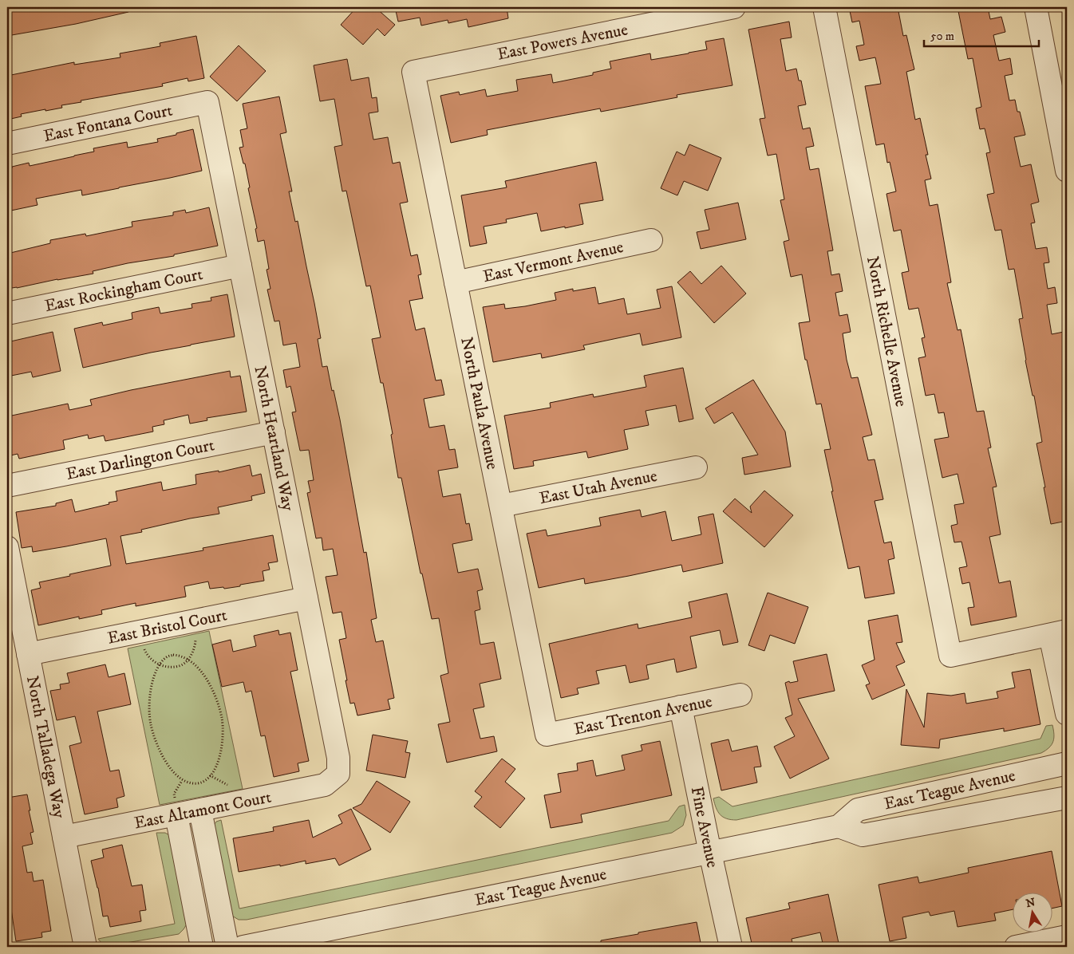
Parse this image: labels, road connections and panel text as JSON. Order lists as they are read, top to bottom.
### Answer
{
  "streets": {
    "street": [
      "East Powers Avenue",
      "East Fontana Court",
      "East Vermont Avenue",
      "East Rockingham Court",
      "North Richelle Avenue",
      "North Paula Avenue",
      "North Heartland Way",
      "East Darlington Court",
      "East Utah Avenue",
      "East Bristol Court",
      "East Trenton Avenue",
      "North Talladega Way",
      "East Teague Avenue",
      "East Altamont Court",
      "Fine Avenue"
    ]
  },
  "crossings": [
    ["East Powers Avenue", "North Paula Avenue"],
    ["East Fontana Court", "North Heartland Way"],
    ["East Vermont Avenue", "North Paula Avenue"],
    ["East Rockingham Court", "North Heartland Way"],
    ["North Paula Avenue", "East Utah Avenue"],
    ["North Paula Avenue", "East Trenton Avenue"],
    ["North Heartland Way", "East Darlington Court"],
    ["North Heartland Way", "East Bristol Court"],
    ["North Heartland Way", "East Altamont Court"],
    ["East Bristol Court", "North Talladega Way"],
    ["East Trenton Avenue", "Fine Avenue"],
    ["North Talladega Way", "East Altamont Court"],
    ["East Teague Avenue", "Fine Avenue"]
  ],
  "scale_bar": "50 m",
  "north": "top"
}
